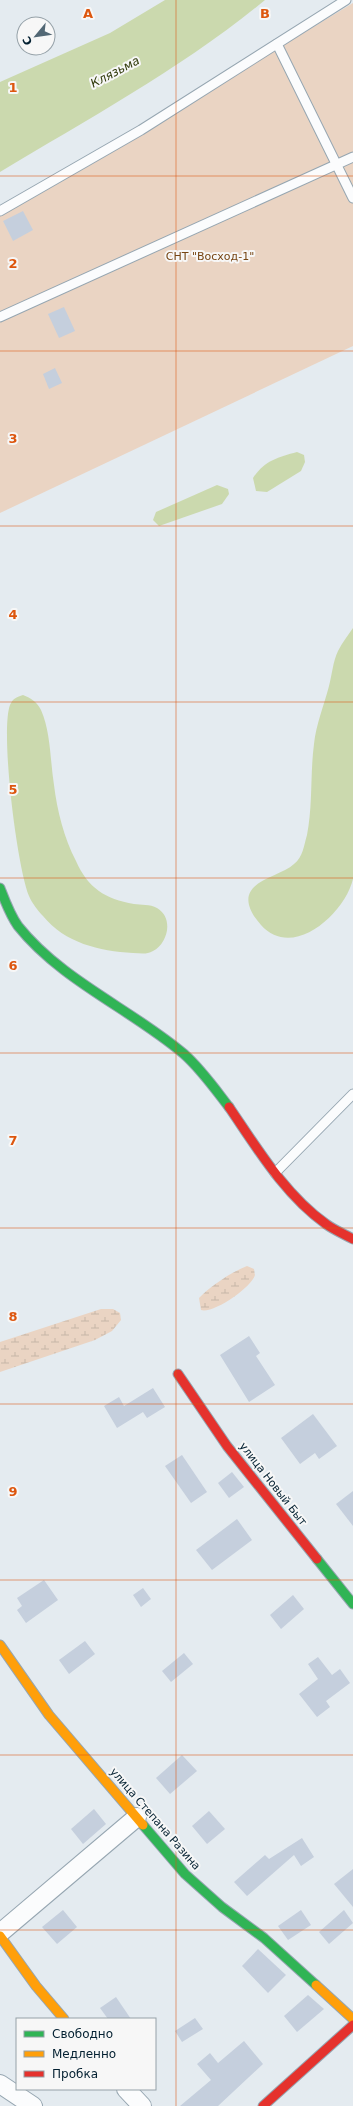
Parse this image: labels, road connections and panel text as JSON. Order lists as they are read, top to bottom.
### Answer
{
  "streets": {
    "street": ["улица Новый Быт", "улица Степана Разина"]
  },
  "water": ["Клязьма"],
  "parks": ["СНТ \"Восход-1\""],
  "legend": ["Свободно", "Медленно", "Пробка"],
  "north": "bottom left",
  "grid": {
    "columns": ["A", "B"],
    "rows": [
      "1",
      "2",
      "3",
      "4",
      "5",
      "6",
      "7",
      "8",
      "9"
    ]
  }
}
